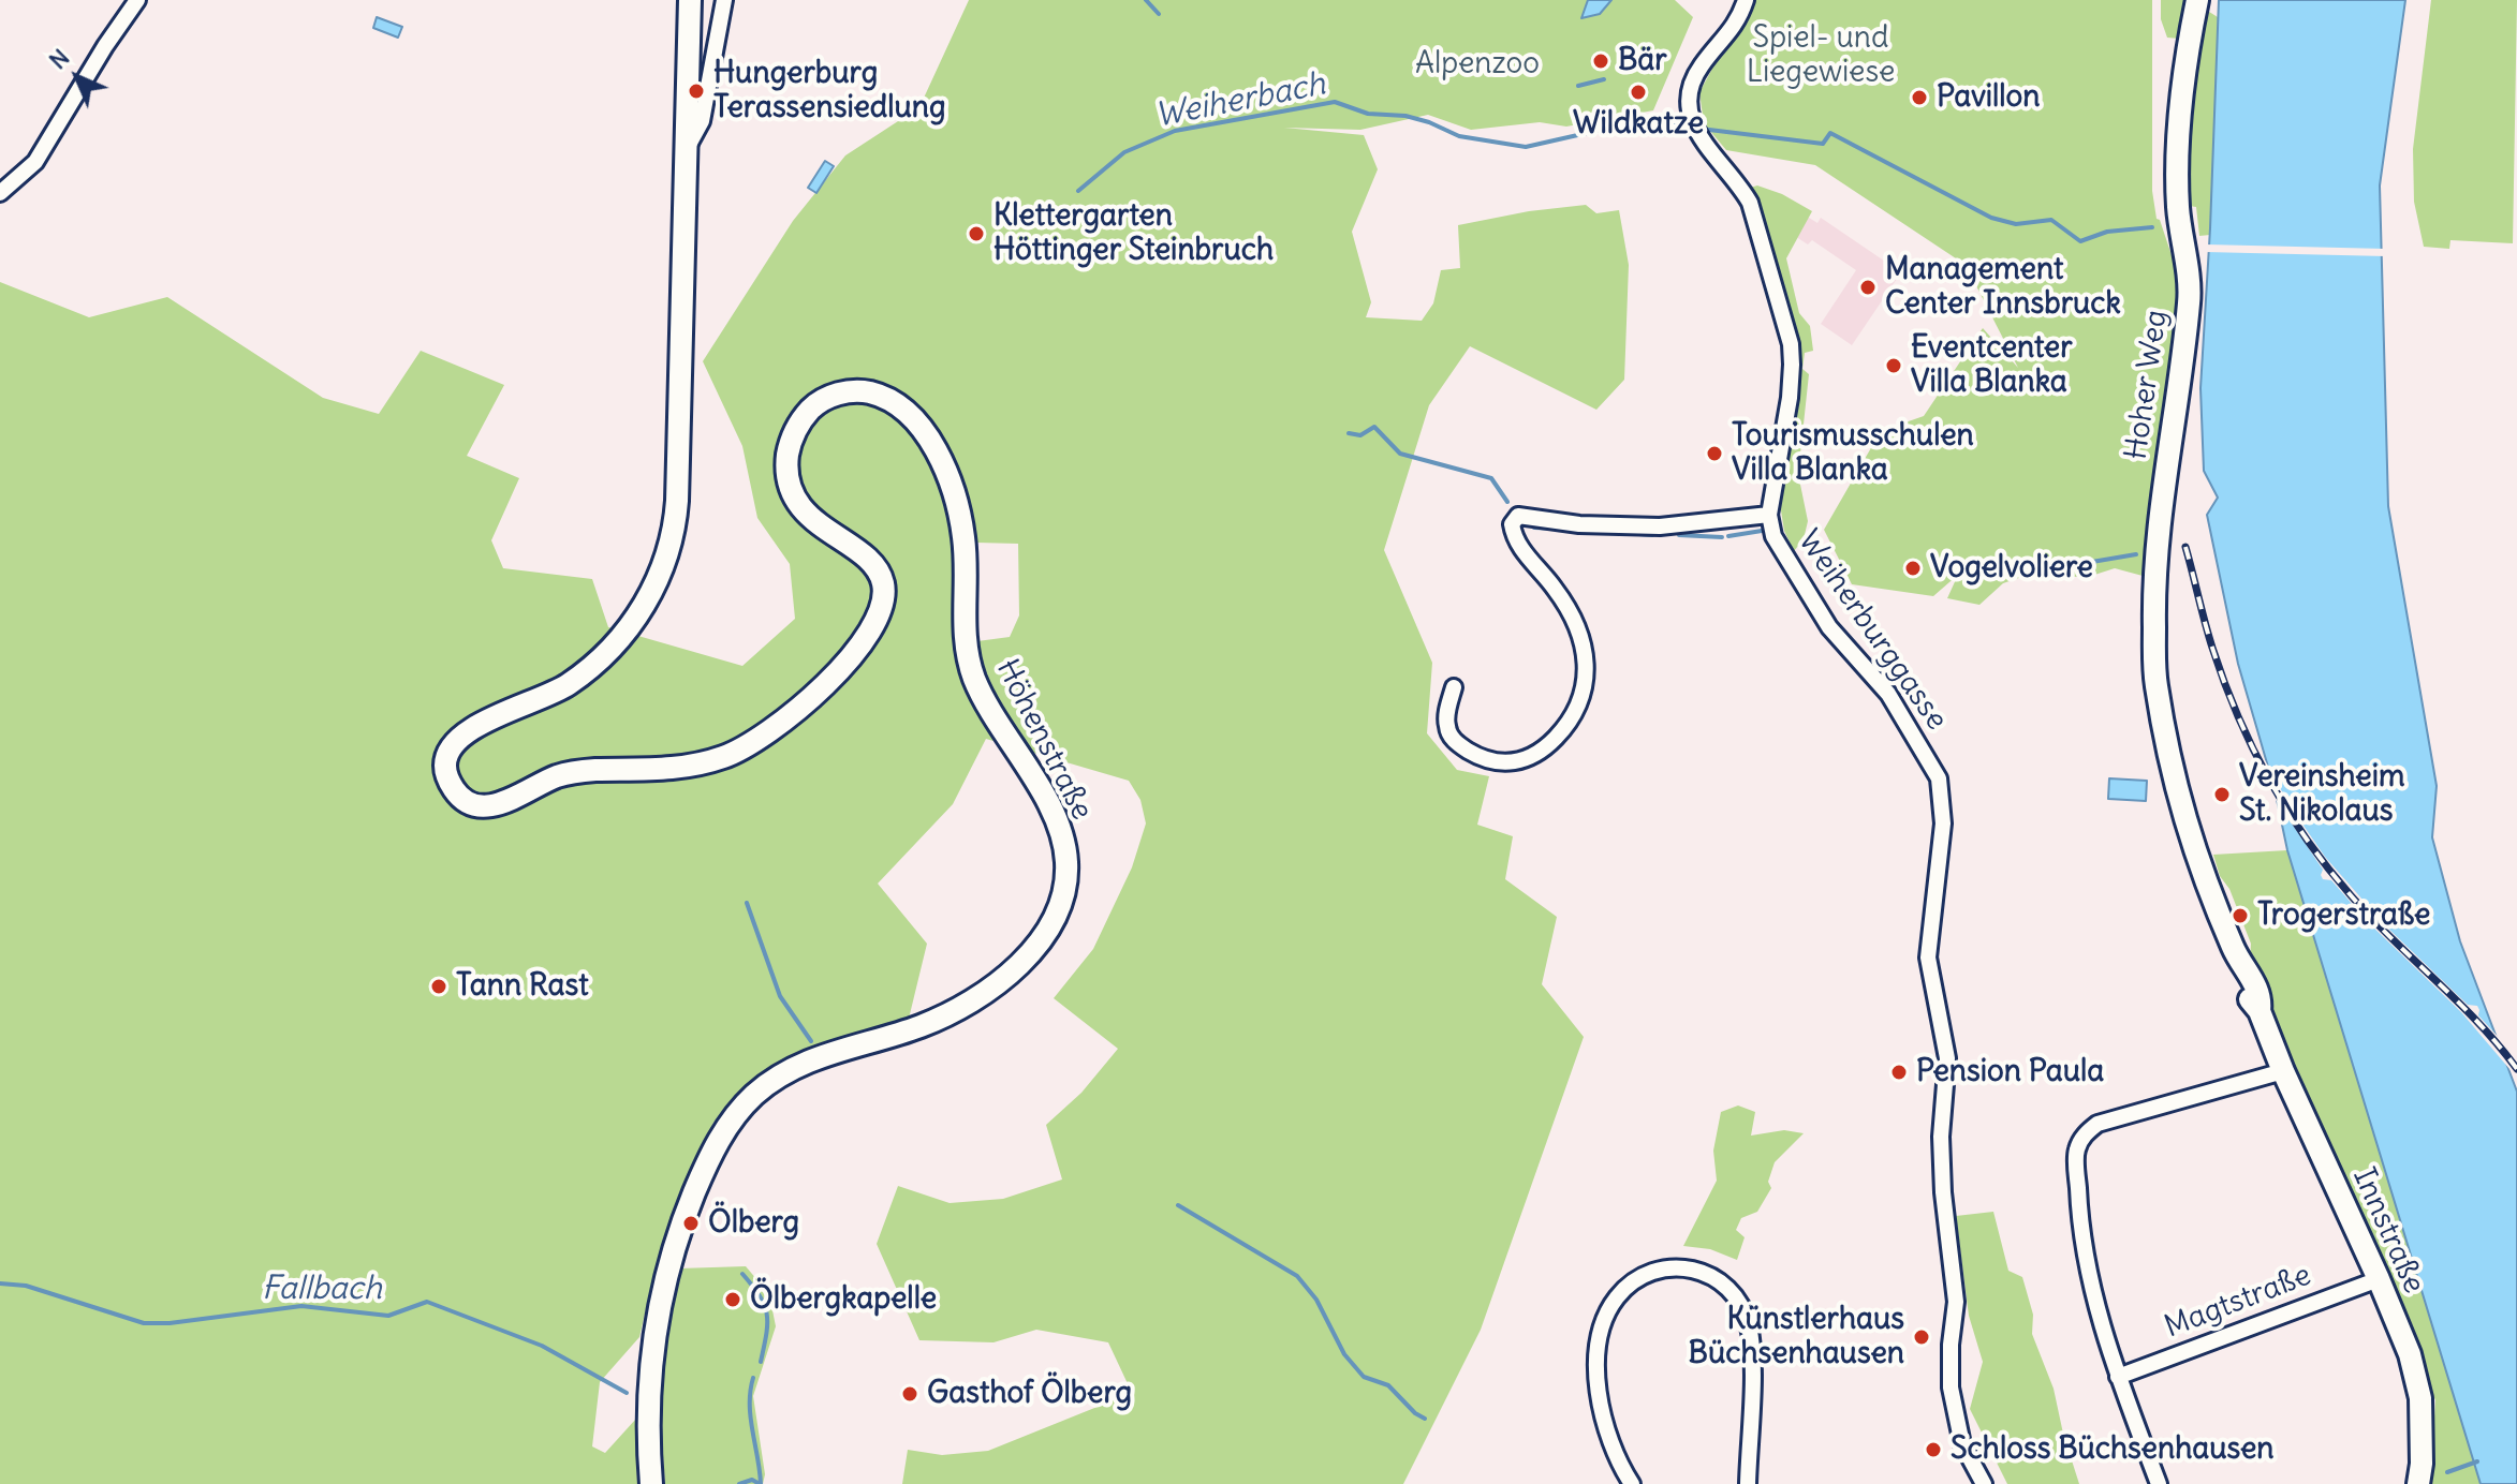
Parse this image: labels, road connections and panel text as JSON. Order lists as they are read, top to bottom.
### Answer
{
  "streets": {
    "street": [
      "Hoher Weg",
      "Weiherburggasse",
      "Höhenstraße",
      "Innstraße",
      "Magtstraße"
    ]
  },
  "crossings": [
    ["Hoher Weg", "Innstraße"],
    ["Innstraße", "Magtstraße"]
  ],
  "water": ["Weiherbach", "Fallbach"],
  "parks": ["Spiel- und Liegewiese", "Alpenzoo"],
  "places": [
    "Bär",
    "Hungerburg Terassensiedlung",
    "Wildkatze",
    "Pavillon",
    "Klettergarten Höttinger Steinbruch",
    "Management Center Innsbruck",
    "Eventcenter Villa Blanka",
    "Tourismusschulen Villa Blanka",
    "Vogelvoliere",
    "Vereinsheim St. Nikolaus",
    "Trogerstraße",
    "Tann Rast",
    "Pension Paula",
    "Ölberg",
    "Ölbergkapelle",
    "Künstlerhaus Büchsenhausen",
    "Gasthof Ölberg",
    "Schloss Büchsenhausen"
  ],
  "north": "top left"
}
